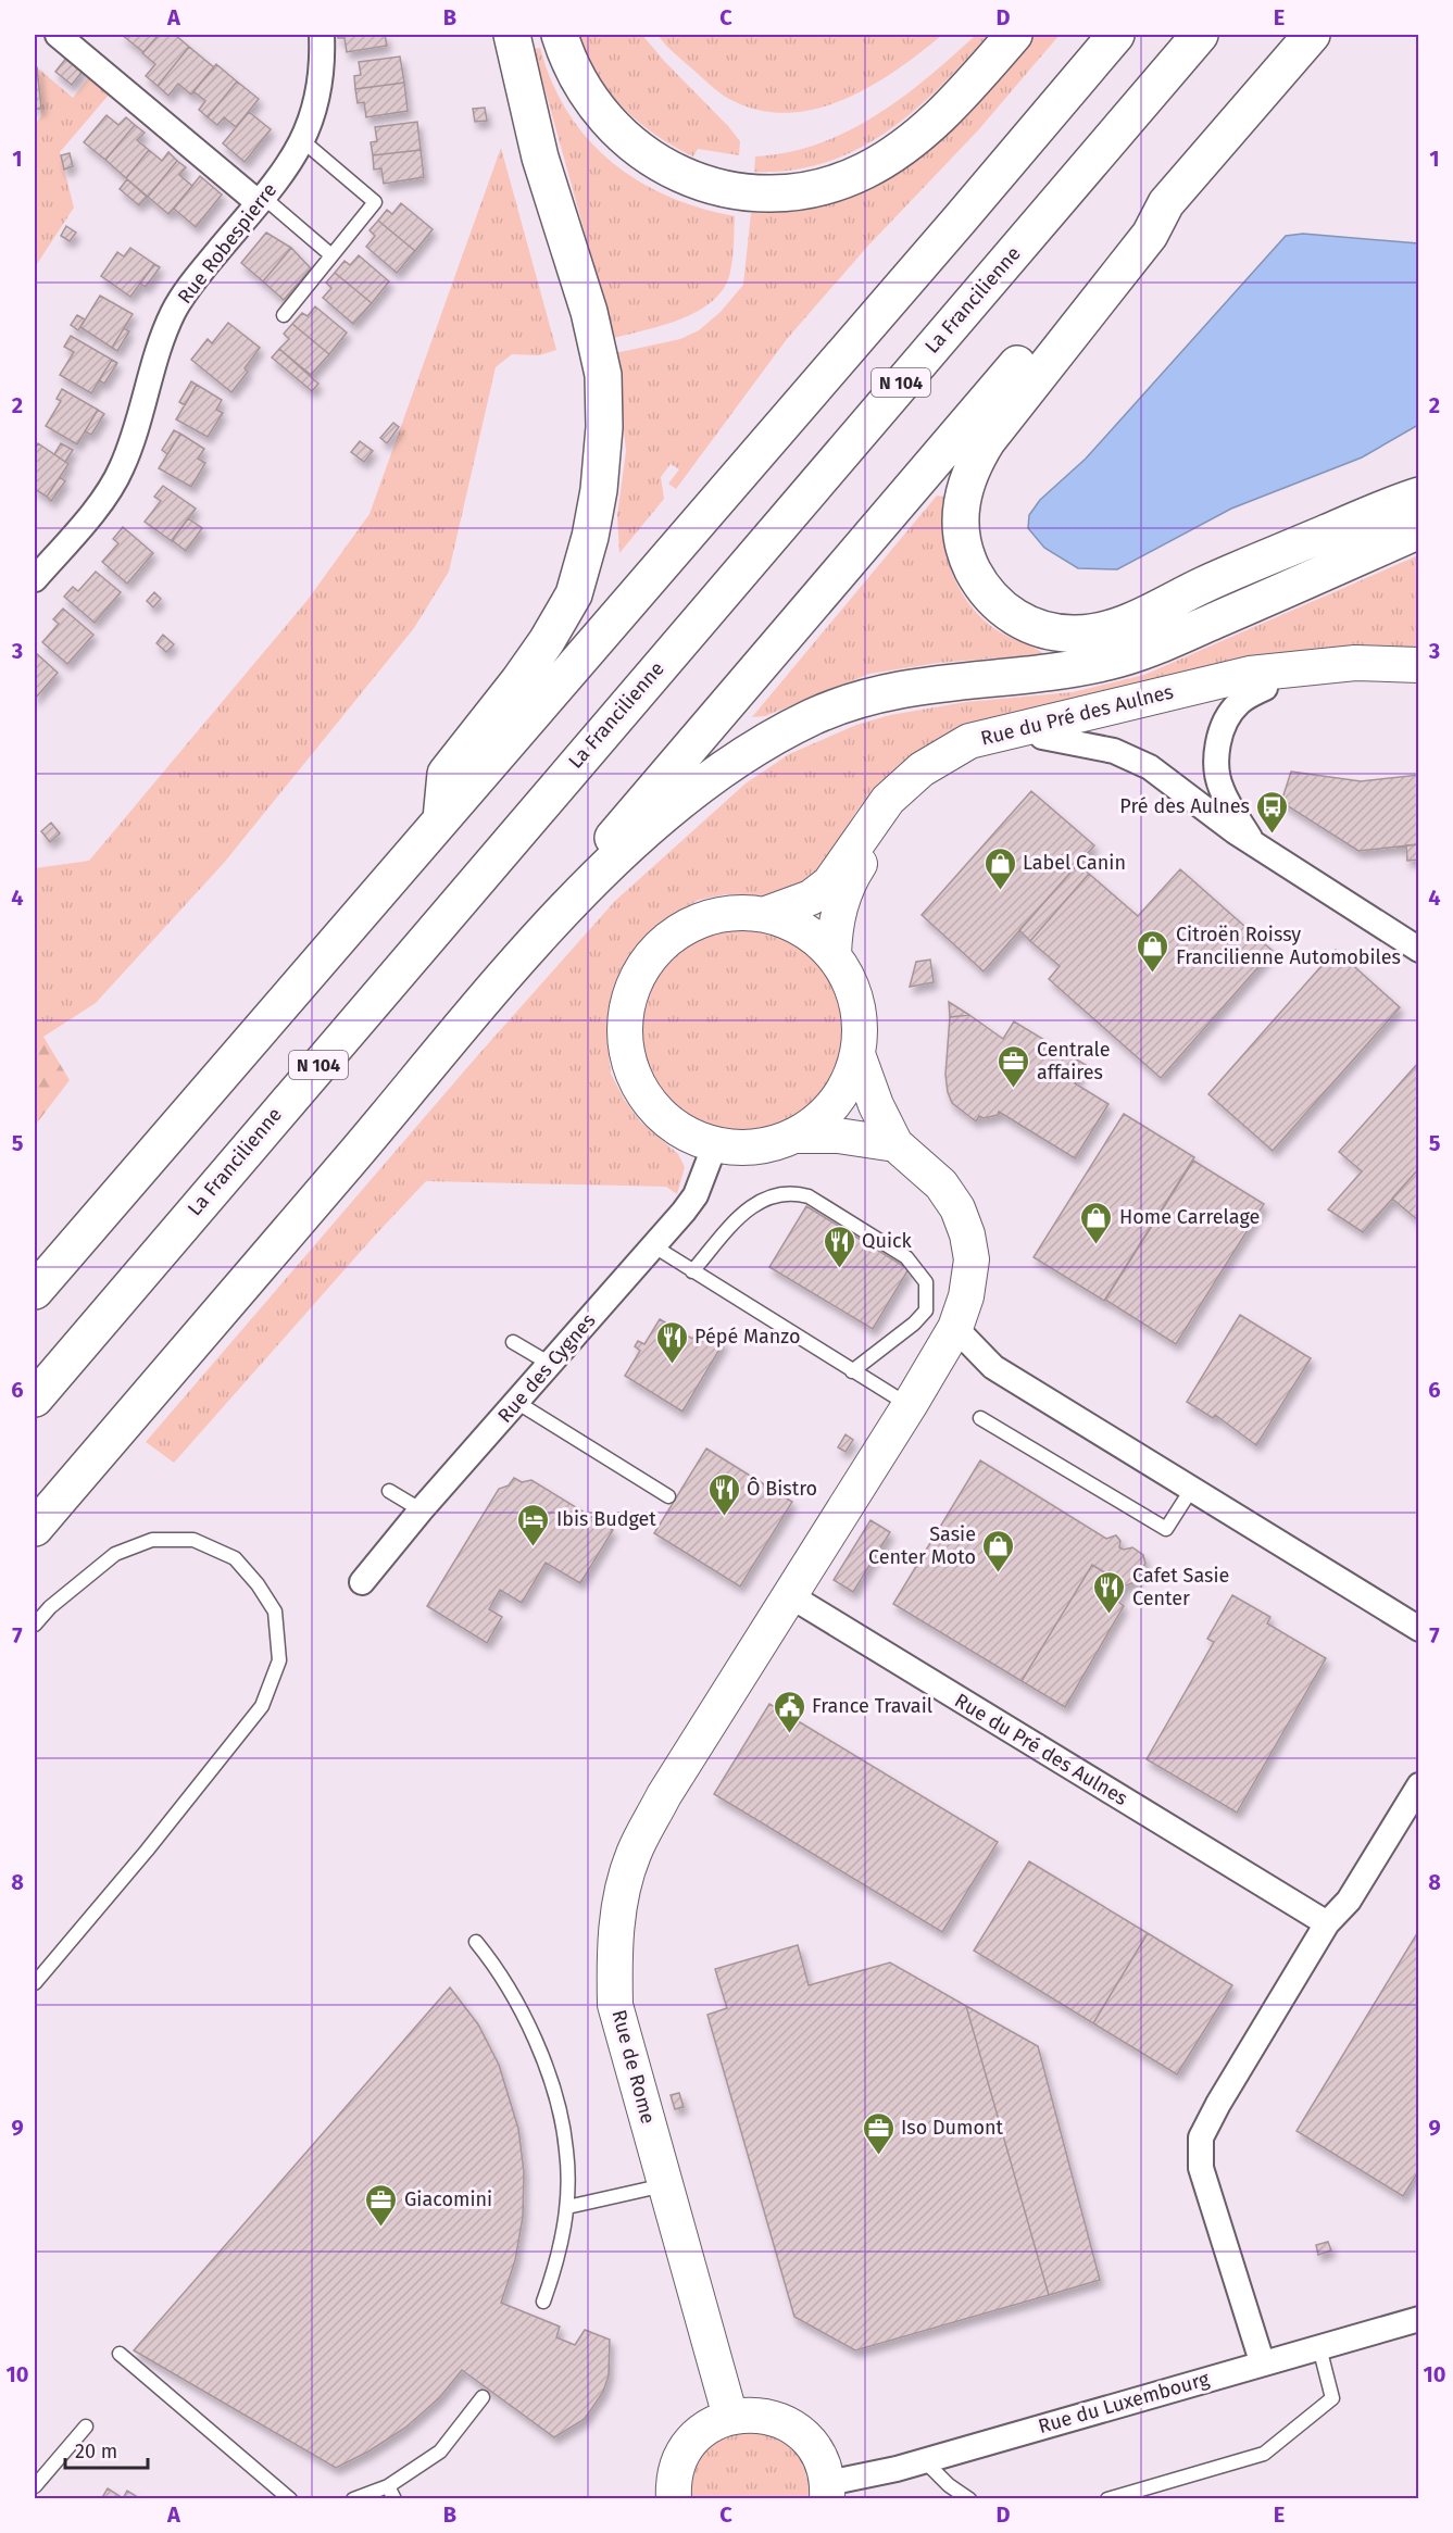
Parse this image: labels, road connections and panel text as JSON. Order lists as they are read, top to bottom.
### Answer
{
  "streets": {
    "highway": ["La Francilienne", "N 104"],
    "street": [
      "Rue Robespierre",
      "Rue du Pré des Aulnes",
      "Rue des Cygnes",
      "Rue de Rome",
      "Rue du Luxembourg"
    ]
  },
  "crossings": [
    ["Rue du Pré des Aulnes", "Rue de Rome"]
  ],
  "places": {
    "bus stop": ["Pré des Aulnes"],
    "shop": [
      "Label Canin",
      "Citroën Roissy Francilienne Automobiles",
      "Home Carrelage",
      "Sasie Center Moto"
    ],
    "office": ["Centrale affaires", "Iso Dumont", "Giacomini"],
    "restaurant": [
      "Quick",
      "Pépé Manzo",
      "Ô Bistro",
      "Cafet Sasie Center"
    ],
    "hotel": ["Ibis Budget"],
    "public building": ["France Travail"]
  },
  "scale_bar": "20 m",
  "grid": {
    "columns": [
      "A",
      "B",
      "C",
      "D",
      "E"
    ],
    "rows": [
      "1",
      "2",
      "3",
      "4",
      "5",
      "6",
      "7",
      "8",
      "9",
      "10"
    ]
  }
}
